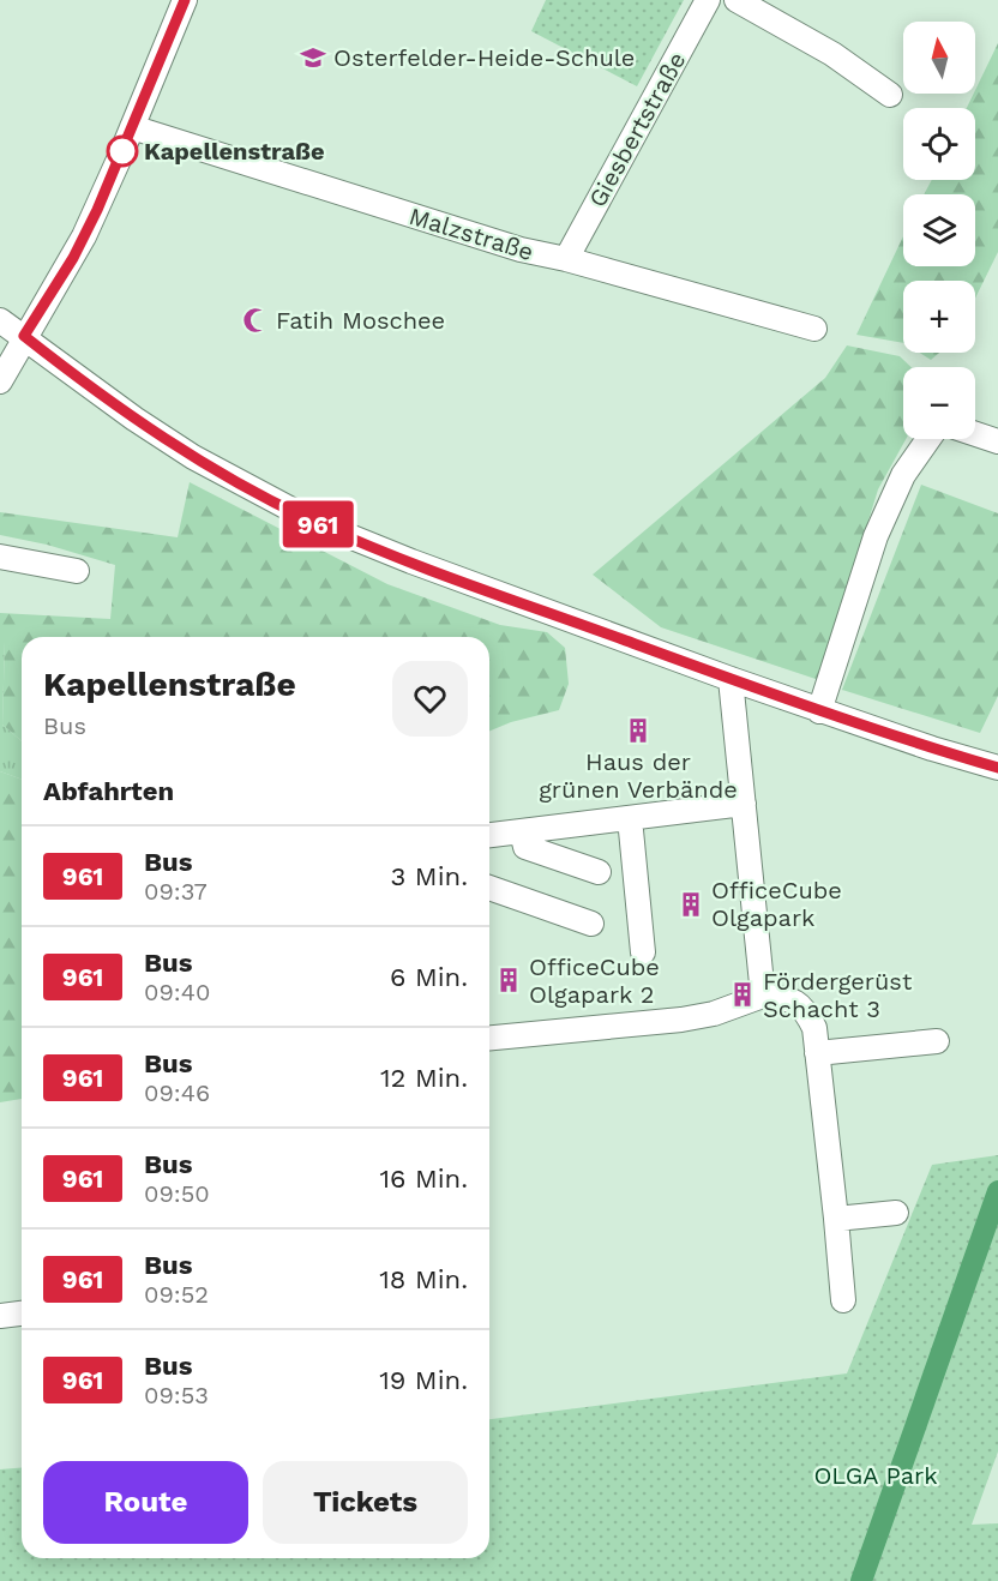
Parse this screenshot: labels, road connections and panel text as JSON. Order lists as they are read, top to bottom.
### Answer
{
  "streets": {
    "street": ["Giesbertstraße", "Malzstraße"]
  },
  "crossings": [
    ["Giesbertstraße", "Malzstraße"]
  ],
  "parks": ["OLGA Park"],
  "places": {
    "school or university": ["Osterfelder-Heide-Schule"],
    "other": ["Kapellenstraße"],
    "mosque": ["Fatih Moschee"],
    "building": [
      "Haus der grünen Verbände",
      "OfficeCube Olgapark",
      "OfficeCube Olgapark 2",
      "Fördergerüst Schacht 3"
    ]
  },
  "lines": ["bus line 961"],
  "north": "top",
  "page": {
    "on_map": "961",
    "map_buttons": ["+", "−"],
    "heading": [
      ["Kapellenstraße", "Bus"],
      "Abfahrten"
    ],
    "list": [
      {
        "mark": "961",
        "name": "Bus",
        "note": "09:37",
        "value": "3 Min."
      },
      {
        "mark": "961",
        "name": "Bus",
        "note": "09:40",
        "value": "6 Min."
      },
      {
        "mark": "961",
        "name": "Bus",
        "note": "09:46",
        "value": "12 Min."
      },
      {
        "mark": "961",
        "name": "Bus",
        "note": "09:50",
        "value": "16 Min."
      },
      {
        "mark": "961",
        "name": "Bus",
        "note": "09:52",
        "value": "18 Min."
      },
      {
        "mark": "961",
        "name": "Bus",
        "note": "09:53",
        "value": "19 Min."
      }
    ],
    "buttons": ["Route", "Tickets"]
  }
}
